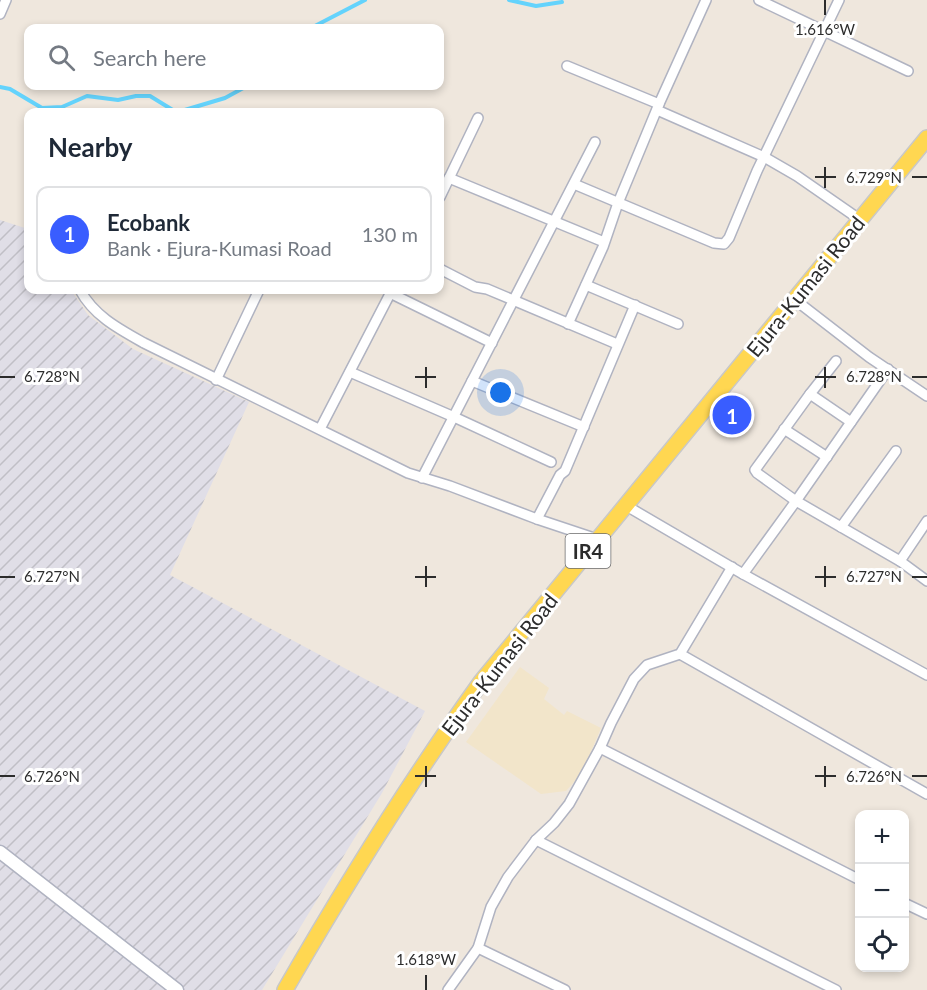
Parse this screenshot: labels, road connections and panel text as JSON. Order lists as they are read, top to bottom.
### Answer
{
  "streets": {
    "main road": ["Ejura-Kumasi Road", "IR4"]
  },
  "page": {
    "search": "Search here",
    "heading": "Nearby",
    "list": [
      {
        "mark": "1",
        "name": "Ecobank",
        "note": "Bank · Ejura-Kumasi Road",
        "value": "130 m"
      }
    ],
    "pins": "1",
    "map_buttons": ["+", "−"]
  },
  "coordinates": [
    "1.616°W",
    "6.729°N",
    "6.728°N",
    "6.727°N",
    "6.726°N",
    "1.618°W"
  ]
}
